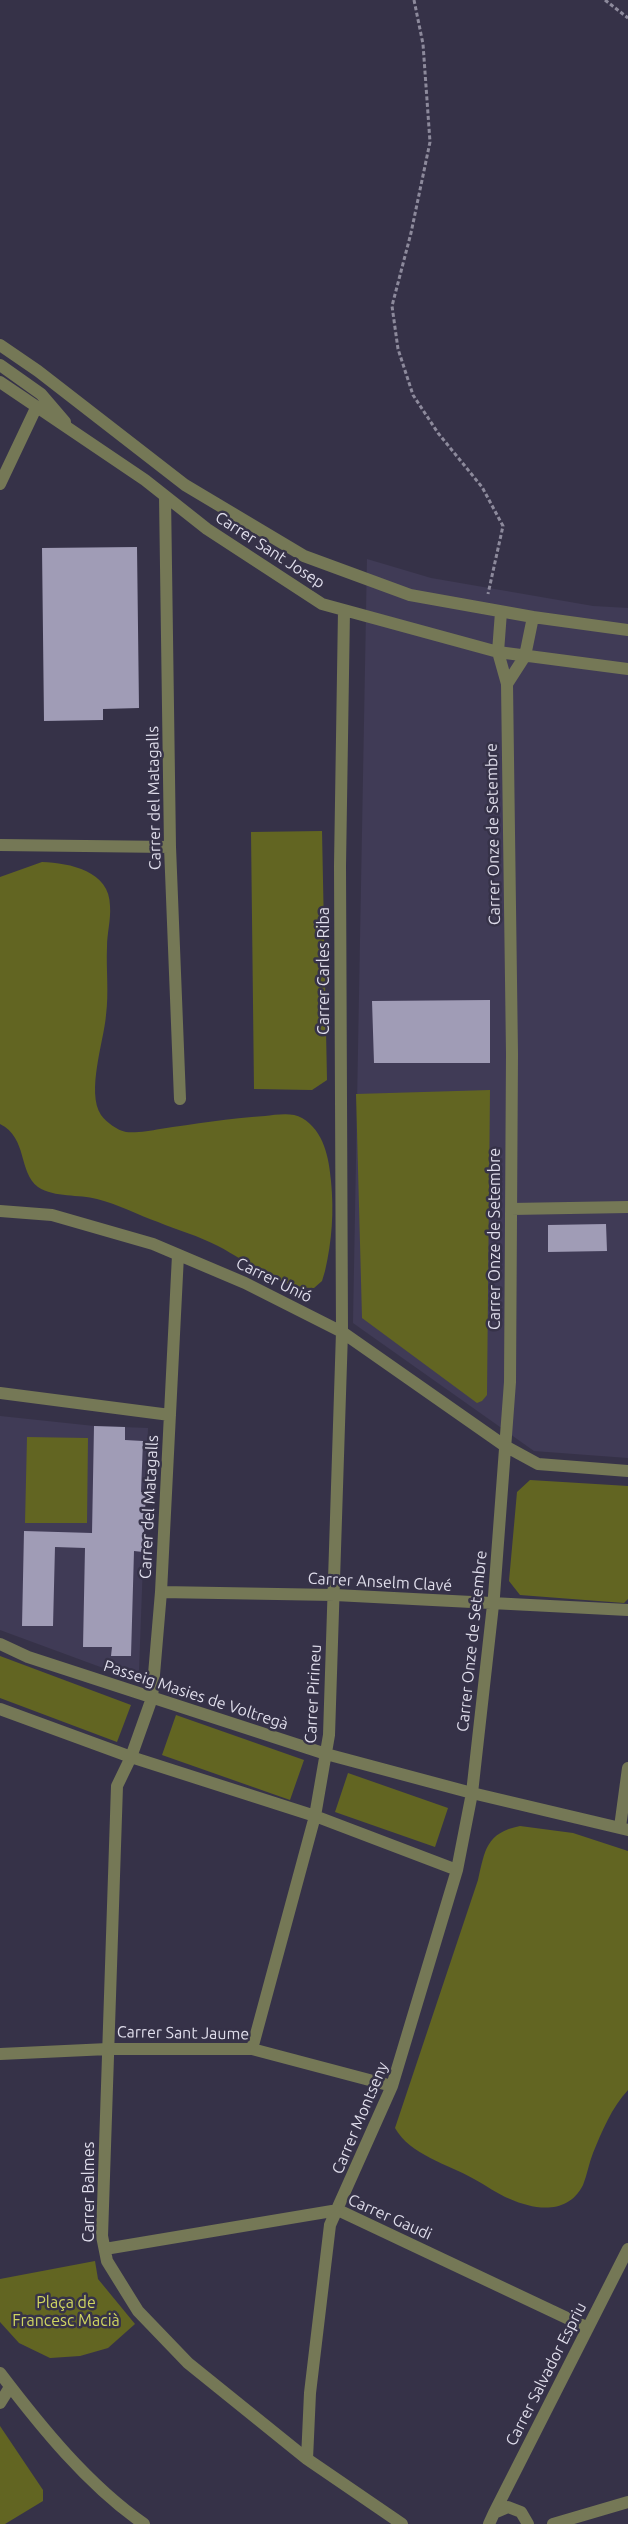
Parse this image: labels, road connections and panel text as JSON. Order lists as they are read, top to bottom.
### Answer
{
  "streets": {
    "street": [
      "Carrer Sant Josep",
      "Carrer del Matagalls",
      "Carrer Onze de Setembre",
      "Carrer Carles Riba",
      "Carrer Unió",
      "Carrer Anselm Clavé",
      "Carrer Pirineu",
      "Passeig Masies de Voltregà",
      "Carrer Sant Jaume",
      "Carrer Montseny",
      "Carrer Balmes",
      "Carrer Gaudi",
      "Carrer Salvador Espriu"
    ]
  },
  "crossings": [
    ["Carrer Sant Josep", "Carrer del Matagalls"],
    ["Carrer Sant Josep", "Carrer Onze de Setembre"],
    ["Carrer Sant Josep", "Carrer Carles Riba"],
    ["Carrer del Matagalls", "Carrer Unió"],
    ["Carrer del Matagalls", "Carrer Anselm Clavé"],
    ["Carrer del Matagalls", "Passeig Masies de Voltregà"],
    ["Carrer del Matagalls", "Carrer Balmes"],
    ["Carrer Onze de Setembre", "Carrer Unió"],
    ["Carrer Onze de Setembre", "Carrer Anselm Clavé"],
    ["Carrer Onze de Setembre", "Passeig Masies de Voltregà"],
    ["Carrer Onze de Setembre", "Carrer Montseny"],
    ["Carrer Carles Riba", "Carrer Unió"],
    ["Carrer Carles Riba", "Carrer Pirineu"],
    ["Carrer Unió", "Carrer Pirineu"],
    ["Carrer Anselm Clavé", "Carrer Pirineu"],
    ["Carrer Pirineu", "Passeig Masies de Voltregà"],
    ["Carrer Pirineu", "Carrer Sant Jaume"],
    ["Passeig Masies de Voltregà", "Carrer Montseny"],
    ["Carrer Sant Jaume", "Carrer Montseny"],
    ["Carrer Sant Jaume", "Carrer Balmes"],
    ["Carrer Montseny", "Carrer Balmes"],
    ["Carrer Montseny", "Carrer Gaudi"],
    ["Carrer Balmes", "Carrer Gaudi"],
    ["Carrer Gaudi", "Carrer Salvador Espriu"]
  ],
  "parks": ["Plaça de Francesc Macià"]
}
